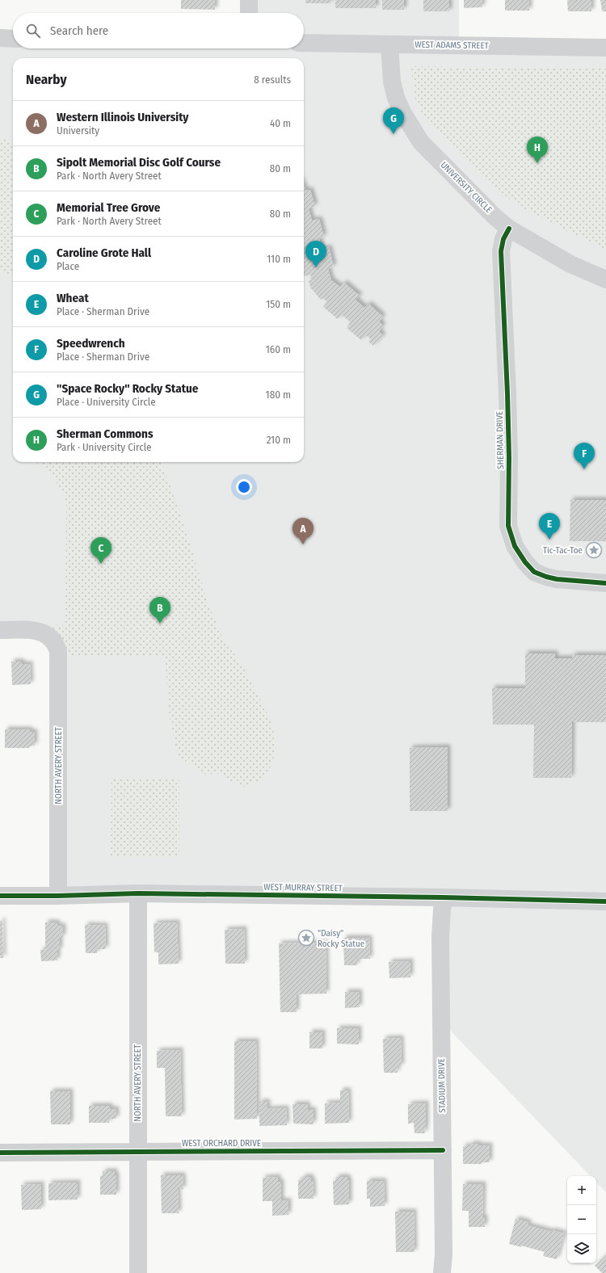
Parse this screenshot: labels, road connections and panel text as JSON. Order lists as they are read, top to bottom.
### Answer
{
  "streets": {
    "street": [
      "WEST ADAMS STREET",
      "UNIVERSITY CIRCLE",
      "SHERMAN DRIVE",
      "NORTH AVERY STREET",
      "WEST MURRAY STREET",
      "STADIUM DRIVE",
      "WEST ORCHARD DRIVE"
    ]
  },
  "crossings": [
    ["WEST ADAMS STREET", "UNIVERSITY CIRCLE"],
    ["UNIVERSITY CIRCLE", "SHERMAN DRIVE"],
    ["NORTH AVERY STREET", "WEST MURRAY STREET"],
    ["NORTH AVERY STREET", "WEST ORCHARD DRIVE"],
    ["WEST MURRAY STREET", "STADIUM DRIVE"],
    ["STADIUM DRIVE", "WEST ORCHARD DRIVE"]
  ],
  "places": {
    "place": ["Tic-Tac-Toe", "\"Daisy\" Rocky Statue"]
  },
  "page": {
    "search": "Search here",
    "heading": ["Nearby", "8 results"],
    "list": [
      {
        "mark": "A",
        "name": "Western Illinois University",
        "note": "University",
        "value": "40 m"
      },
      {
        "mark": "B",
        "name": "Sipolt Memorial Disc Golf Course",
        "note": "Park · North Avery Street",
        "value": "80 m"
      },
      {
        "mark": "C",
        "name": "Memorial Tree Grove",
        "note": "Park · North Avery Street",
        "value": "80 m"
      },
      {
        "mark": "D",
        "name": "Caroline Grote Hall",
        "note": "Place",
        "value": "110 m"
      },
      {
        "mark": "E",
        "name": "Wheat",
        "note": "Place · Sherman Drive",
        "value": "150 m"
      },
      {
        "mark": "F",
        "name": "Speedwrench",
        "note": "Place · Sherman Drive",
        "value": "160 m"
      },
      {
        "mark": "G",
        "name": "\"Space Rocky\" Rocky Statue",
        "note": "Place · University Circle",
        "value": "180 m"
      },
      {
        "mark": "H",
        "name": "Sherman Commons",
        "note": "Park · University Circle",
        "value": "210 m"
      }
    ],
    "pins": [
      "G",
      "H",
      "D",
      "F",
      "E",
      "A",
      "C",
      "B"
    ],
    "map_buttons": ["+", "−"]
  }
}
